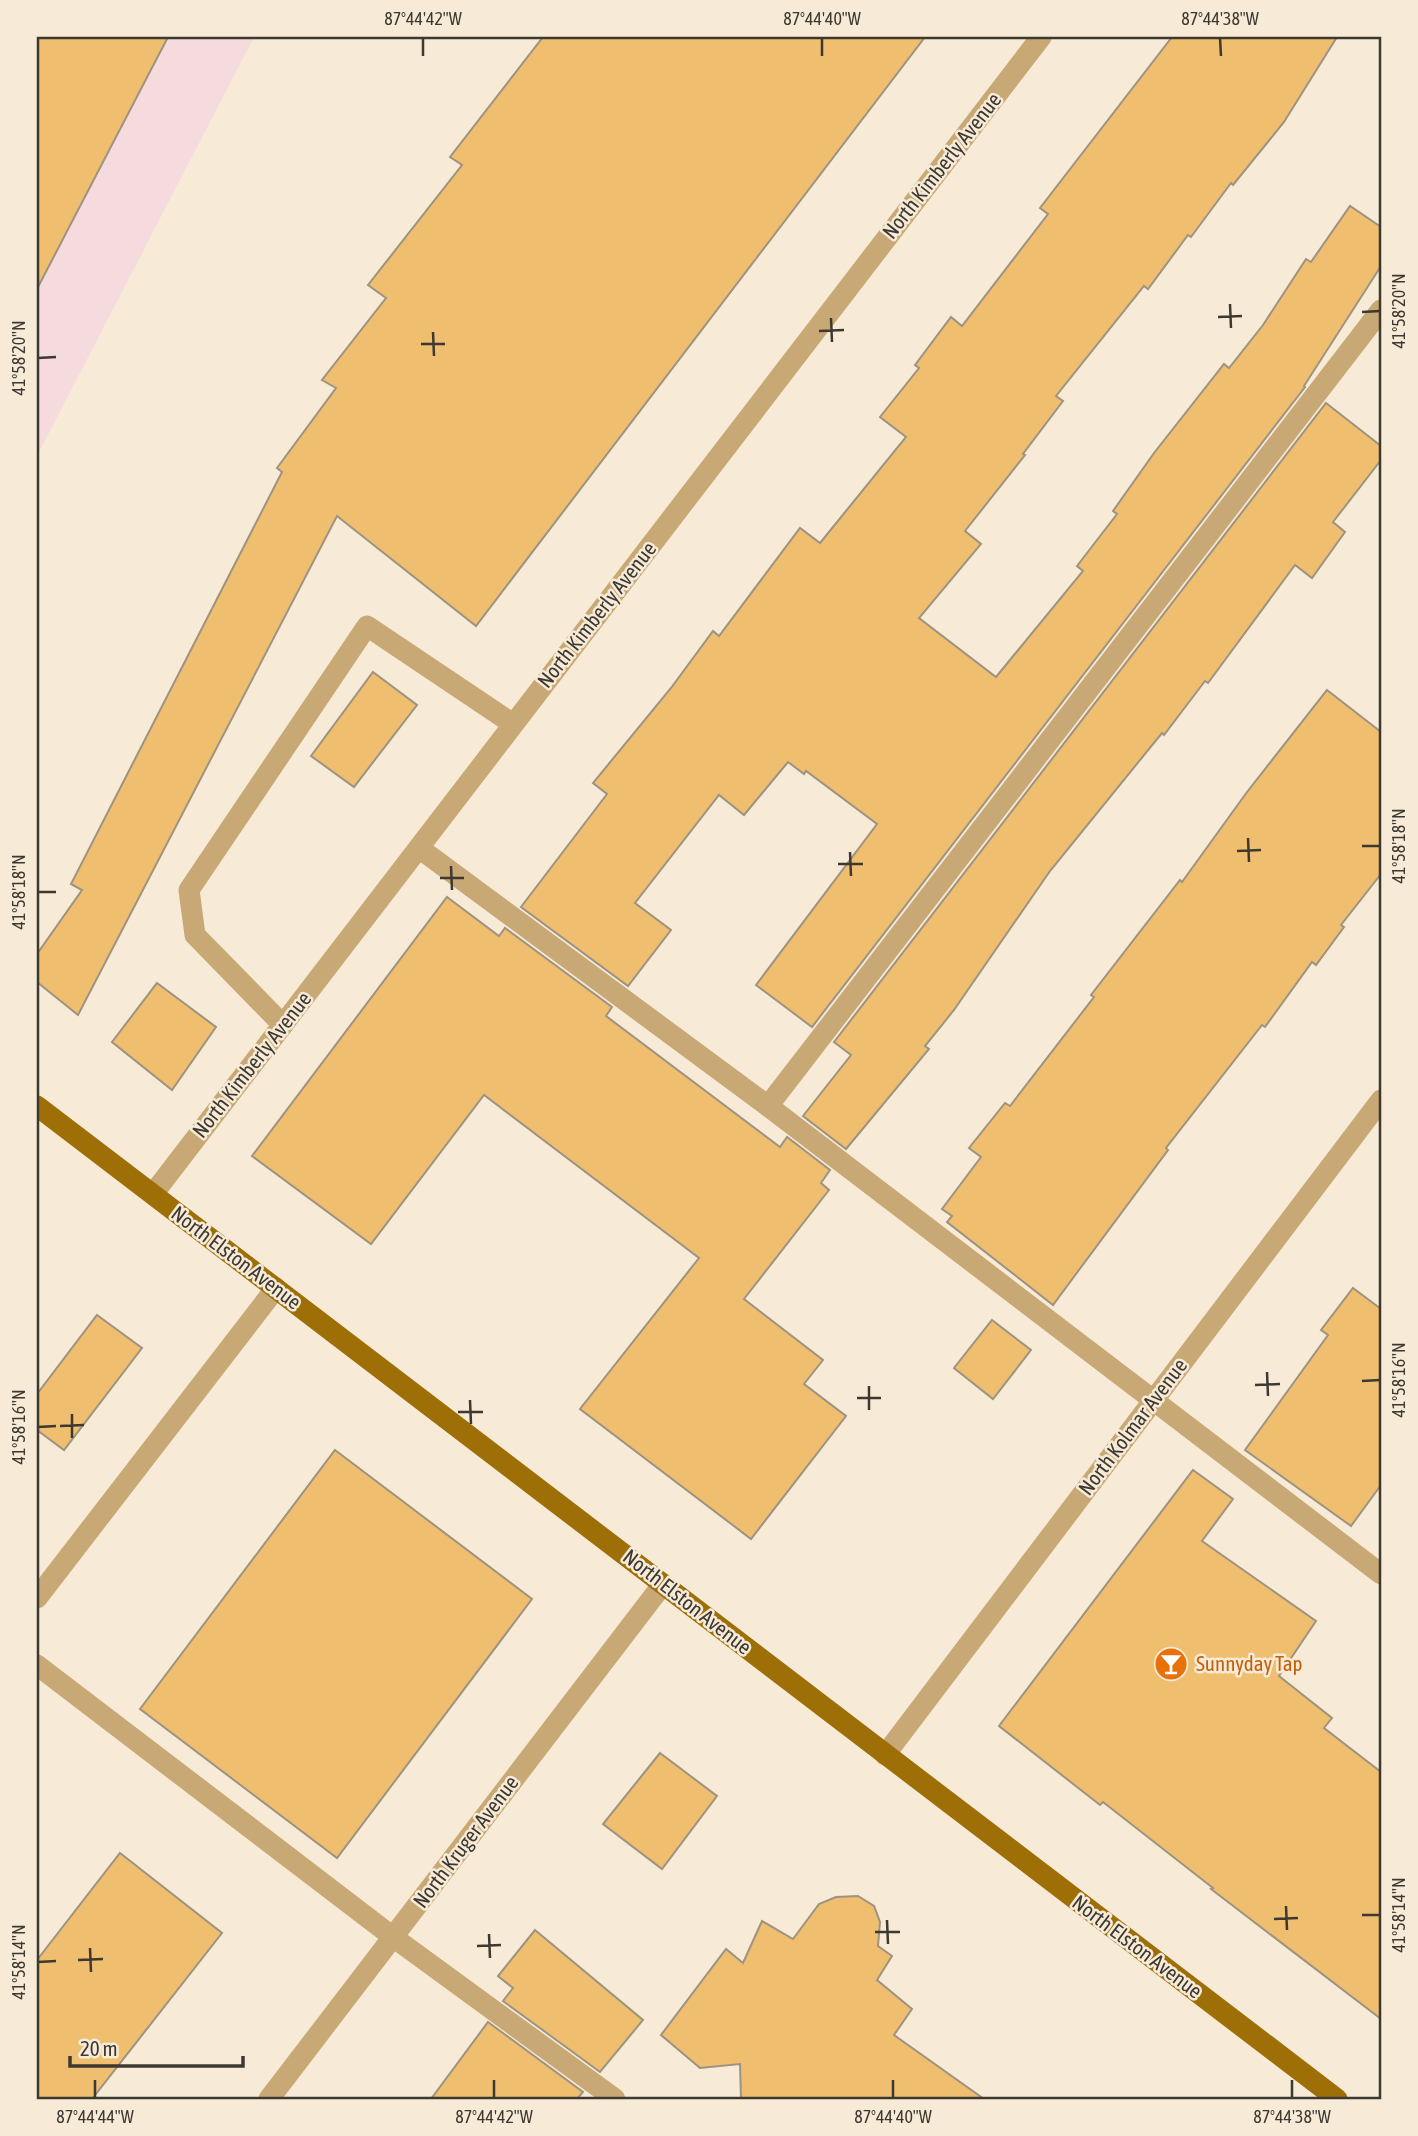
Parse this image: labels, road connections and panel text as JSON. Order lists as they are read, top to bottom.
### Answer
{
  "streets": {
    "main road": ["North Elston Avenue"],
    "street": ["North Kimberly Avenue", "North Kolmar Avenue", "North Kruger Avenue"]
  },
  "crossings": [
    ["North Kimberly Avenue", "North Elston Avenue"],
    ["North Elston Avenue", "North Kolmar Avenue"],
    ["North Elston Avenue", "North Kruger Avenue"]
  ],
  "places": {
    "bar": ["Sunnyday Tap"]
  },
  "scale_bar": "20 m",
  "coordinates": [
    "87°44'42\"W",
    "87°44'40\"W",
    "87°44'38\"W",
    "41°58'20\"N",
    "41°58'18\"N",
    "41°58'16\"N",
    "41°58'14\"N",
    "87°44'44\"W"
  ]
}
